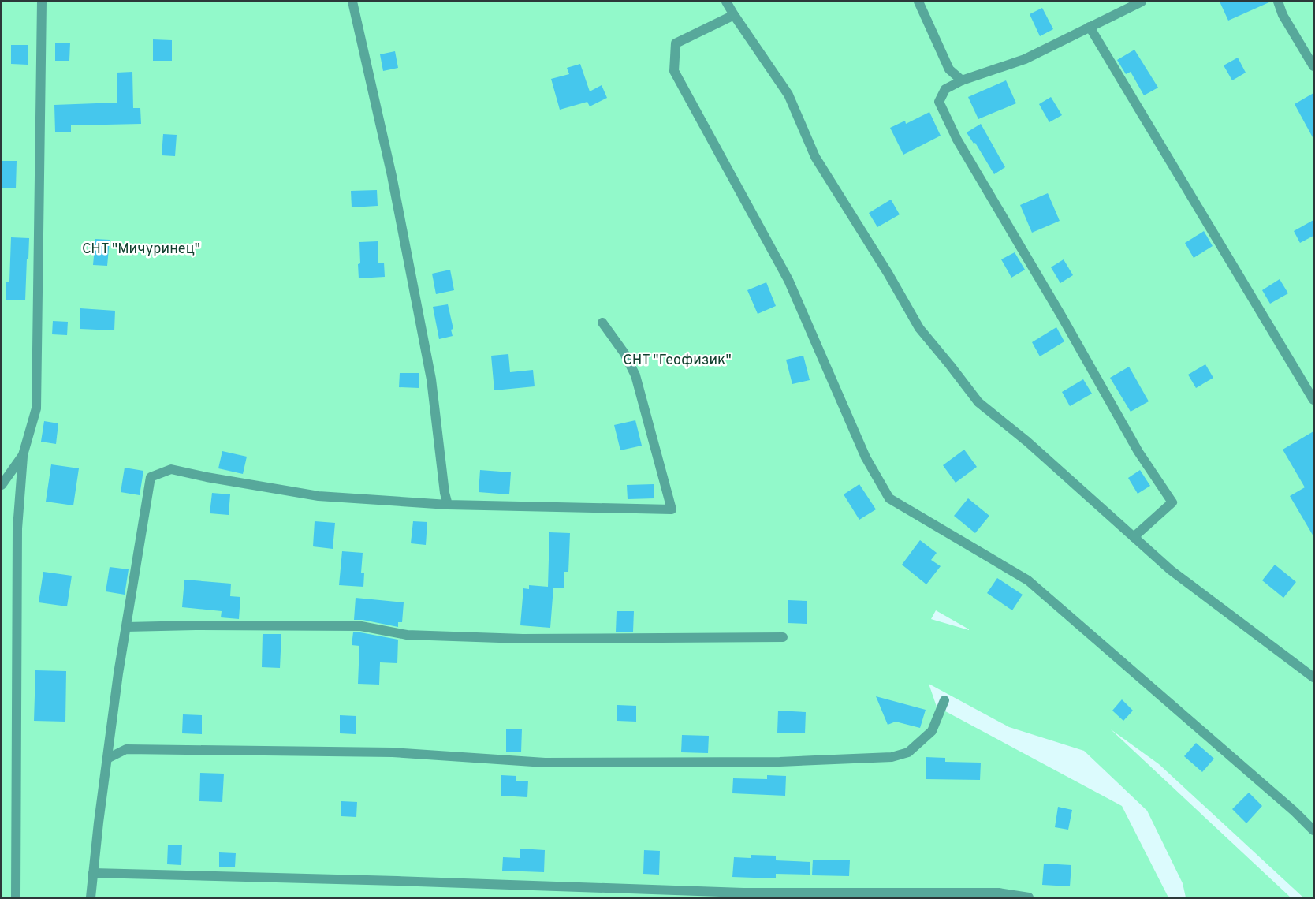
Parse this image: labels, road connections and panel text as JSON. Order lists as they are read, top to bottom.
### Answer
{
  "parks": ["СНТ \"Мичуринец\"", "СНТ \"Геофизик\""]
}
